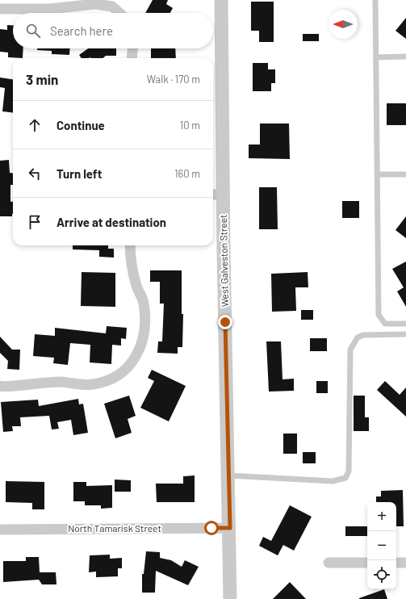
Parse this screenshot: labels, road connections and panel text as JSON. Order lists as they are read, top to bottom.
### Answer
{
  "streets": {
    "street": ["West Galveston Street", "North Tamarisk Street"]
  },
  "crossings": [
    ["West Galveston Street", "North Tamarisk Street"]
  ],
  "north": "left",
  "page": {
    "search": "Search here",
    "heading": ["3 min", "Walk · 170 m"],
    "list": [
      ["Continue", "10 m"],
      ["Turn left", "160 m"],
      "Arrive at destination"
    ],
    "map_buttons": ["+", "−"]
  }
}
